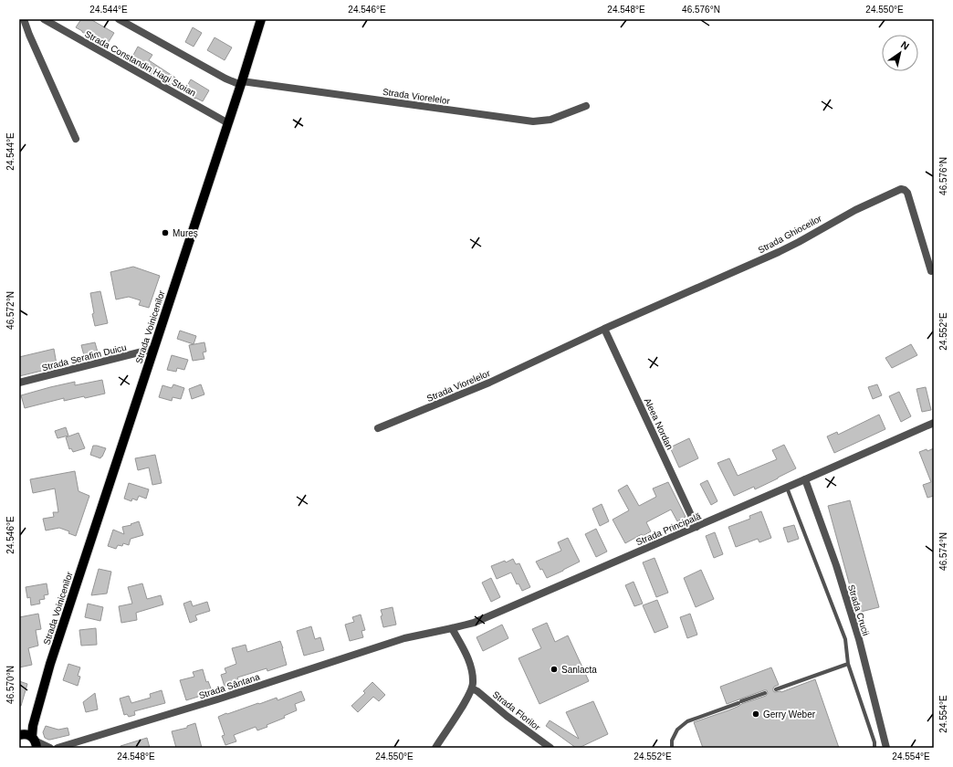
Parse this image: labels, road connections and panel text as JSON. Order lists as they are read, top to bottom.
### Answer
{
  "streets": {
    "main road": ["Strada Voinicenilor"],
    "street": [
      "Strada Constandin Hagi Stoian",
      "Strada Viorelelor",
      "Strada Ghioceilor",
      "Strada Serafim Duicu",
      "Aleea Nordan",
      "Strada Principală",
      "Strada Crucii",
      "Strada Sântana",
      "Strada Florilor"
    ]
  },
  "crossings": [
    ["Strada Constandin Hagi Stoian", "Strada Voinicenilor"],
    ["Strada Viorelelor", "Strada Ghioceilor"],
    ["Strada Viorelelor", "Strada Voinicenilor"],
    ["Strada Viorelelor", "Aleea Nordan"],
    ["Strada Ghioceilor", "Aleea Nordan"],
    ["Strada Voinicenilor", "Strada Serafim Duicu"],
    ["Aleea Nordan", "Strada Principală"],
    ["Strada Principală", "Strada Crucii"],
    ["Strada Principală", "Strada Sântana"]
  ],
  "places": ["Mureș", "Sanlacta", "Gerry Weber"],
  "north": "top right",
  "coordinates": [
    "24.544°E",
    "24.546°E",
    "24.548°E",
    "46.576°N",
    "24.550°E",
    "46.572°N",
    "24.552°E",
    "46.574°N",
    "46.570°N",
    "24.554°E"
  ]
}
